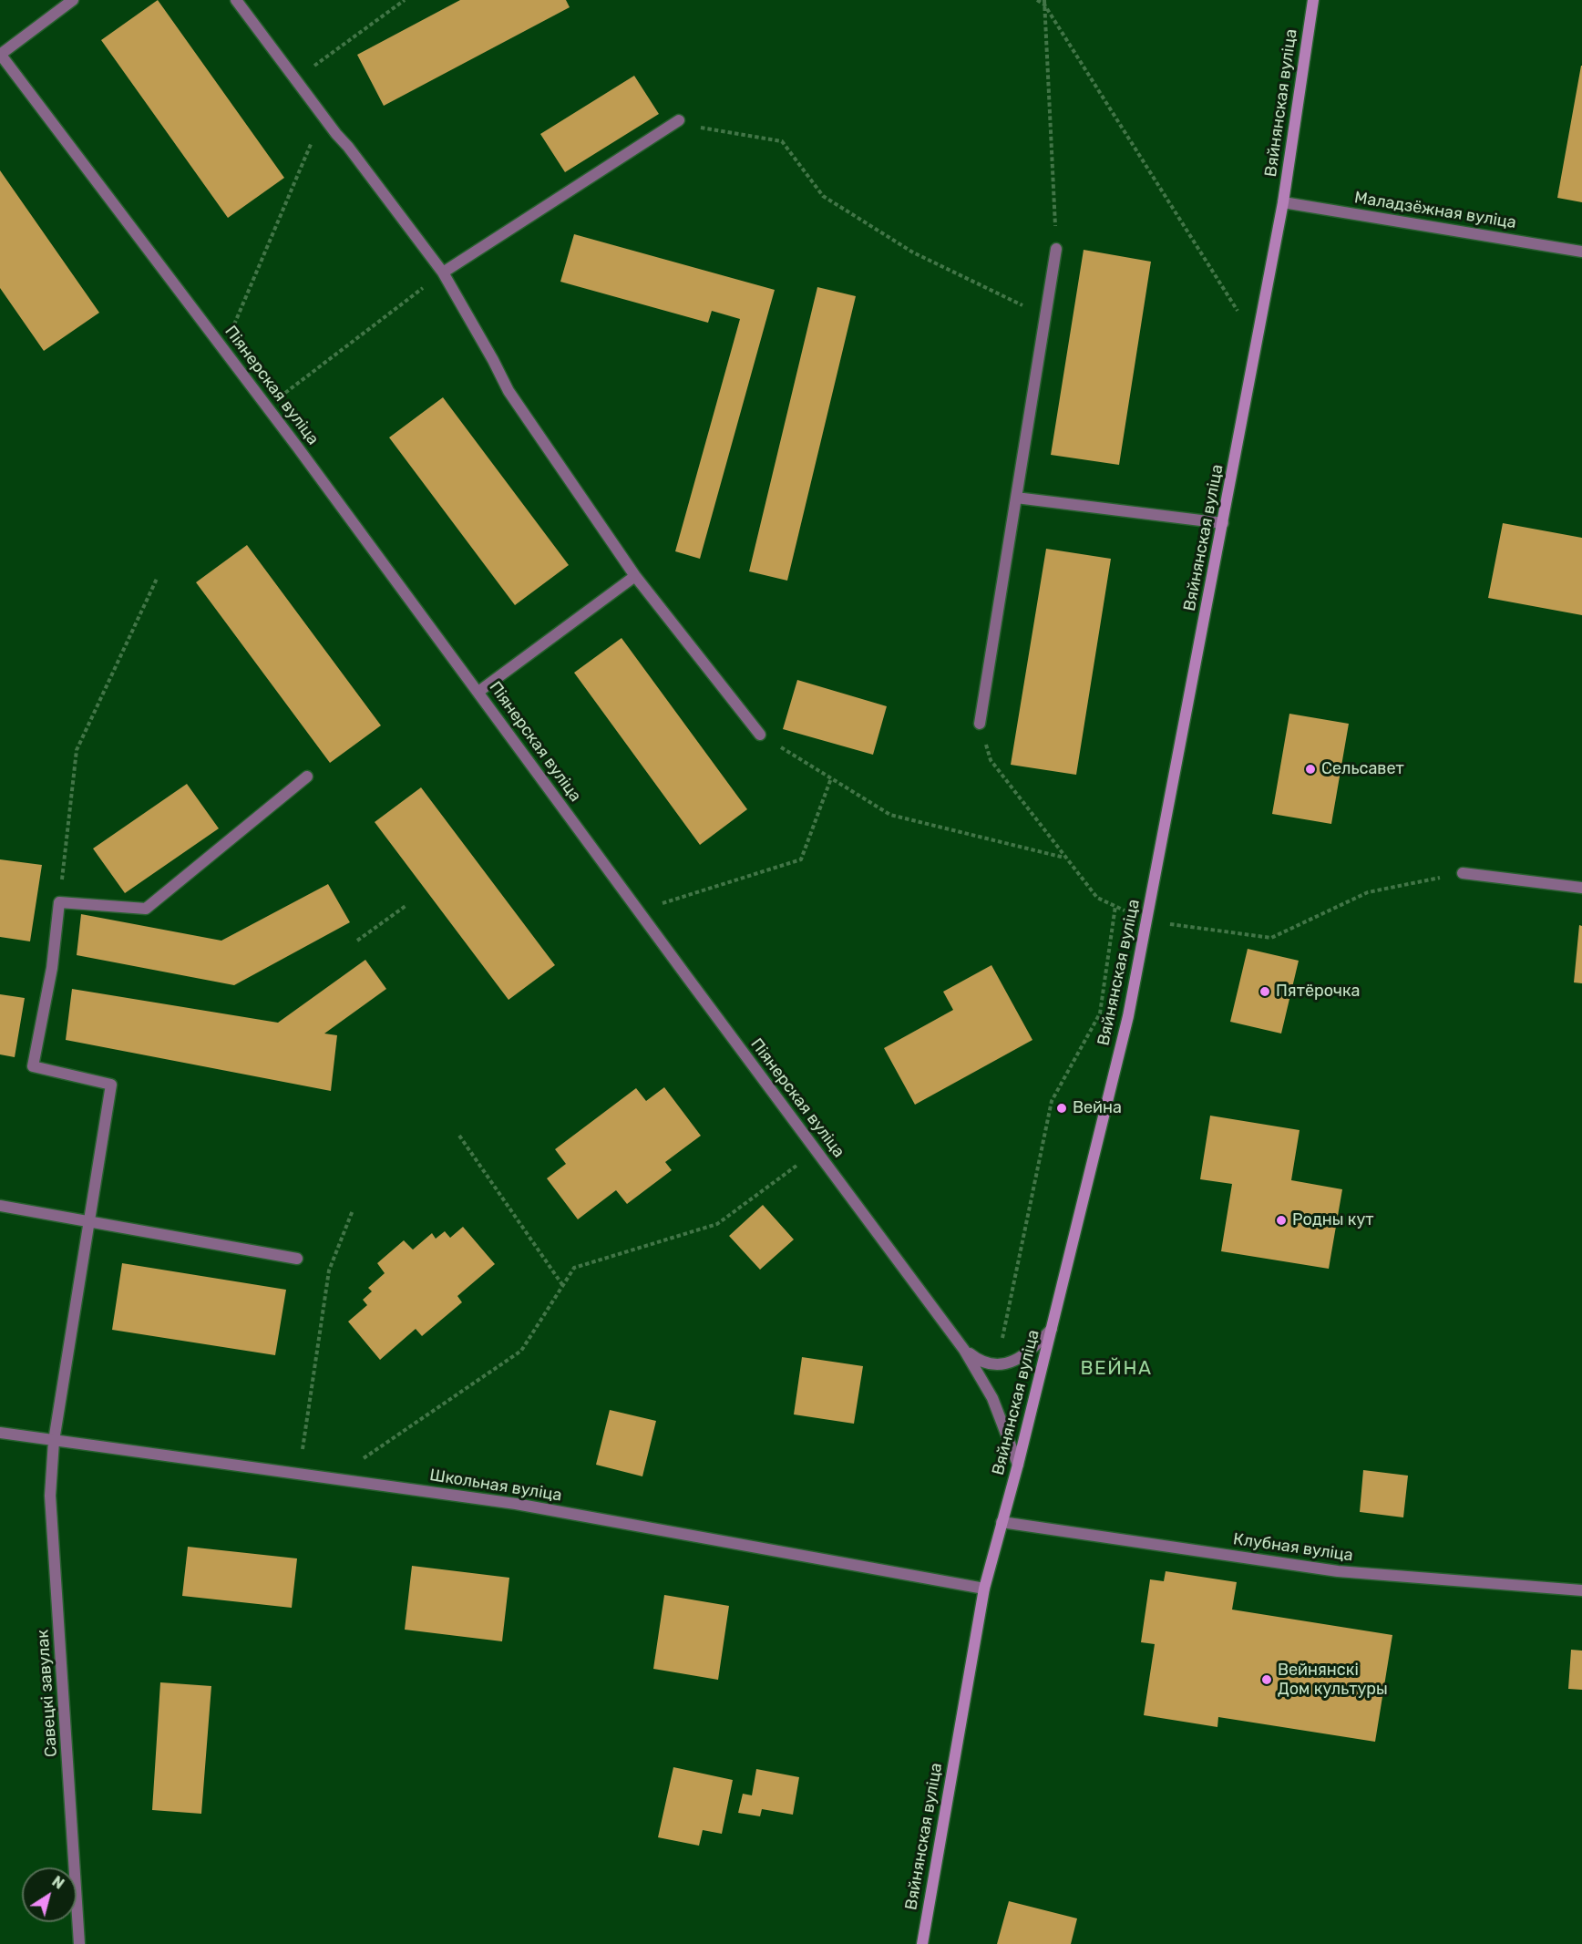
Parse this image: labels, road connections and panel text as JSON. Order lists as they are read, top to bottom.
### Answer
{
  "streets": {
    "street": [
      "Вяйнянская вуліца",
      "Маладзёжная вуліца",
      "Піянерская вуліца",
      "Школьная вуліца",
      "Клубная вуліца",
      "Савецкі завулак"
    ]
  },
  "crossings": [
    ["Вяйнянская вуліца", "Маладзёжная вуліца"],
    ["Вяйнянская вуліца", "Піянерская вуліца"],
    ["Вяйнянская вуліца", "Школьная вуліца"],
    ["Вяйнянская вуліца", "Клубная вуліца"],
    ["Школьная вуліца", "Савецкі завулак"]
  ],
  "districts": ["ВЕЙНА"],
  "places": [
    "Сельсавет",
    "Пятёрочка",
    "Вейна",
    "Родны кут",
    "Вейнянскі Дом культуры"
  ],
  "north": "top right"
}
